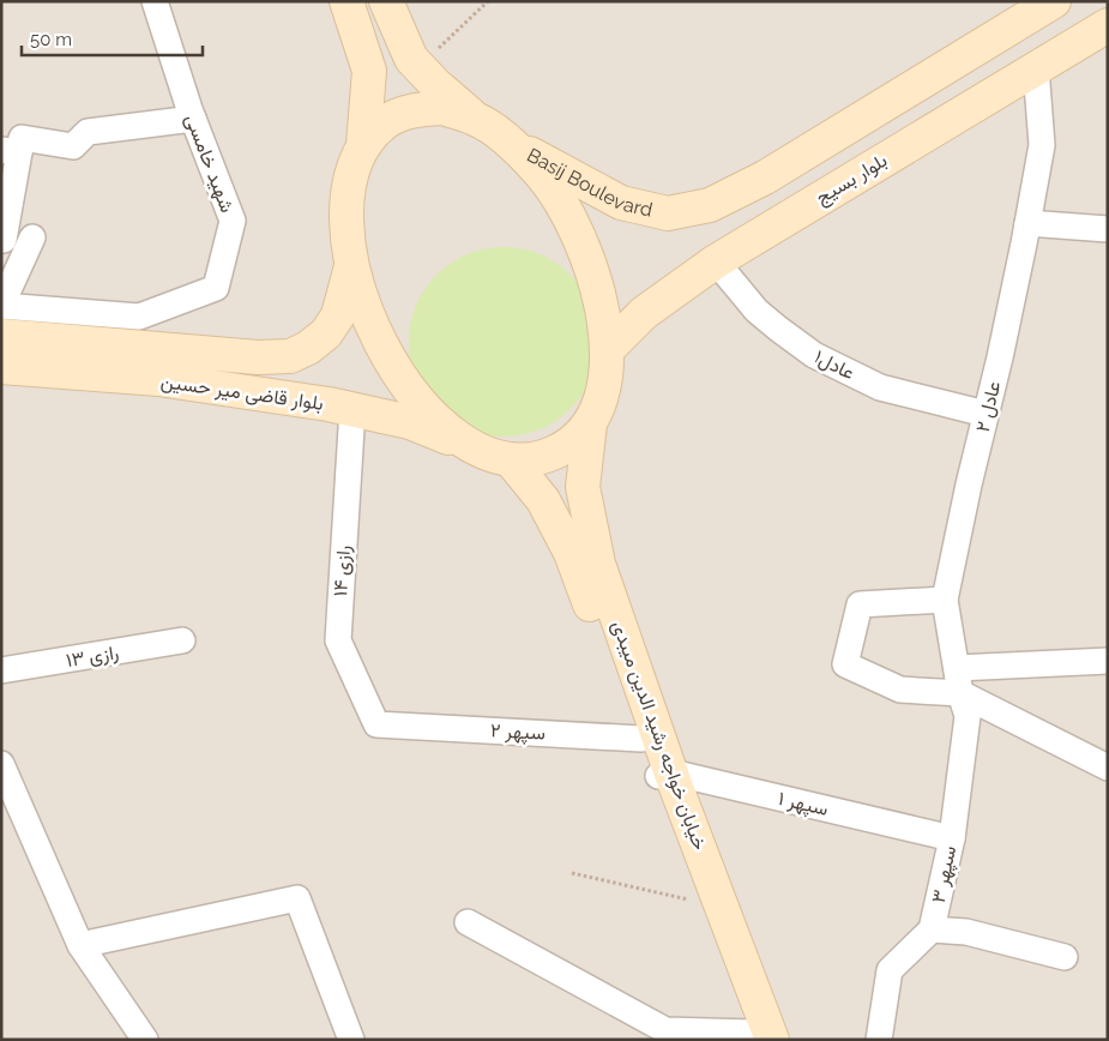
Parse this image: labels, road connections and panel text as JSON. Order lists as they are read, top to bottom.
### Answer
{
  "streets": {
    "main road": ["بلوار بسیج", "بلوار قاضی میر حسین", "خیابان خواجه رشید الدین میبدی"],
    "street": [
      "شهید خامسی",
      "عادل۱",
      "عادل ۲",
      "رازی ۱۴",
      "رازی ۱۳",
      "سپهر ۲",
      "سپهر ۱",
      "سپهر ۳"
    ]
  },
  "crossings": [
    ["بلوار بسیج", "عادل۱"],
    ["بلوار بسیج", "عادل ۲"],
    ["عادل۱", "عادل ۲"],
    ["بلوار قاضی میر حسین", "رازی ۱۴"],
    ["عادل ۲", "سپهر ۳"],
    ["رازی ۱۴", "سپهر ۲"],
    ["سپهر ۲", "خیابان خواجه رشید الدین میبدی"],
    ["خیابان خواجه رشید الدین میبدی", "سپهر ۱"],
    ["سپهر ۱", "سپهر ۳"]
  ],
  "scale_bar": "50 m"
}
